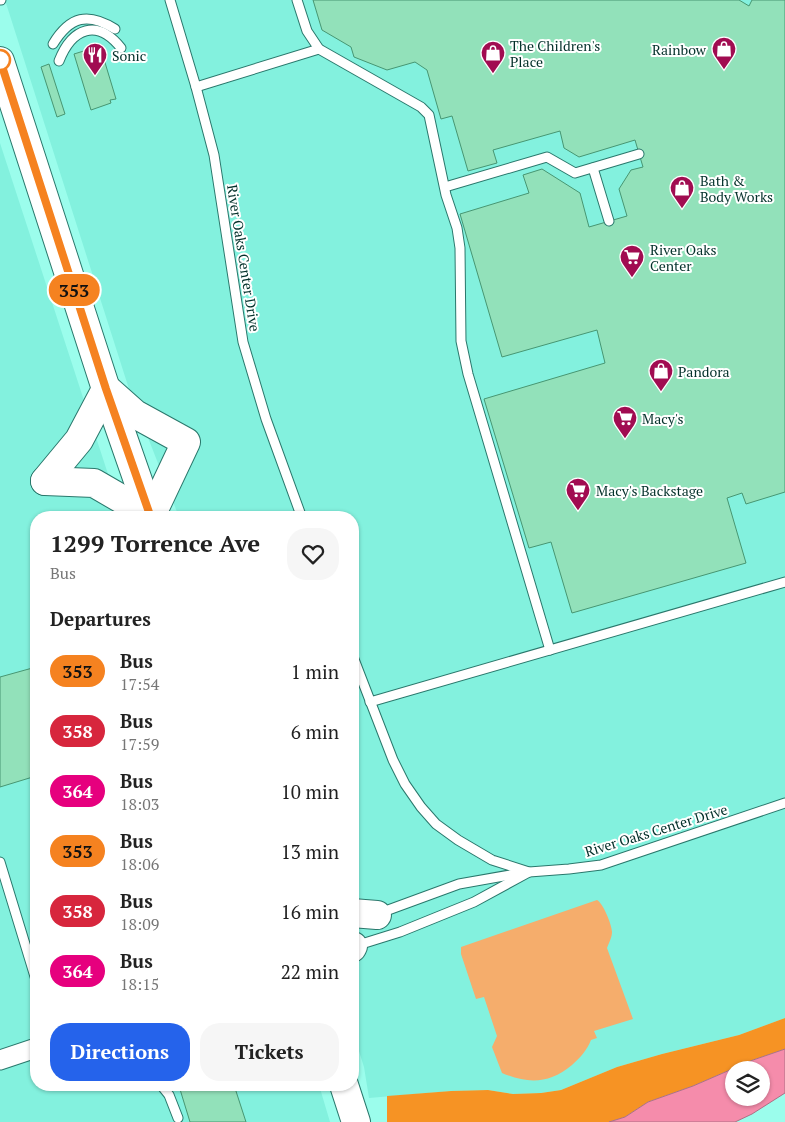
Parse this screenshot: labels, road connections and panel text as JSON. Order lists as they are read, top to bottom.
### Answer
{
  "streets": {
    "lane": ["River Oaks Center Drive"]
  },
  "places": {
    "shop": [
      "Rainbow",
      "The Children's Place",
      "Bath & Body Works",
      "Pandora"
    ],
    "restaurant": ["Sonic"],
    "supermarket": ["River Oaks Center", "Macy's", "Macy's Backstage"]
  },
  "lines": ["bus line 353"],
  "page": {
    "on_map": "353",
    "heading": [
      ["1299 Torrence Ave", "Bus"],
      "Departures"
    ],
    "list": [
      {
        "mark": "353",
        "name": "Bus",
        "note": "17:54",
        "value": "1 min"
      },
      {
        "mark": "358",
        "name": "Bus",
        "note": "17:59",
        "value": "6 min"
      },
      {
        "mark": "364",
        "name": "Bus",
        "note": "18:03",
        "value": "10 min"
      },
      {
        "mark": "353",
        "name": "Bus",
        "note": "18:06",
        "value": "13 min"
      },
      {
        "mark": "358",
        "name": "Bus",
        "note": "18:09",
        "value": "16 min"
      },
      {
        "mark": "364",
        "name": "Bus",
        "note": "18:15",
        "value": "22 min"
      }
    ],
    "buttons": ["Directions", "Tickets"]
  }
}
